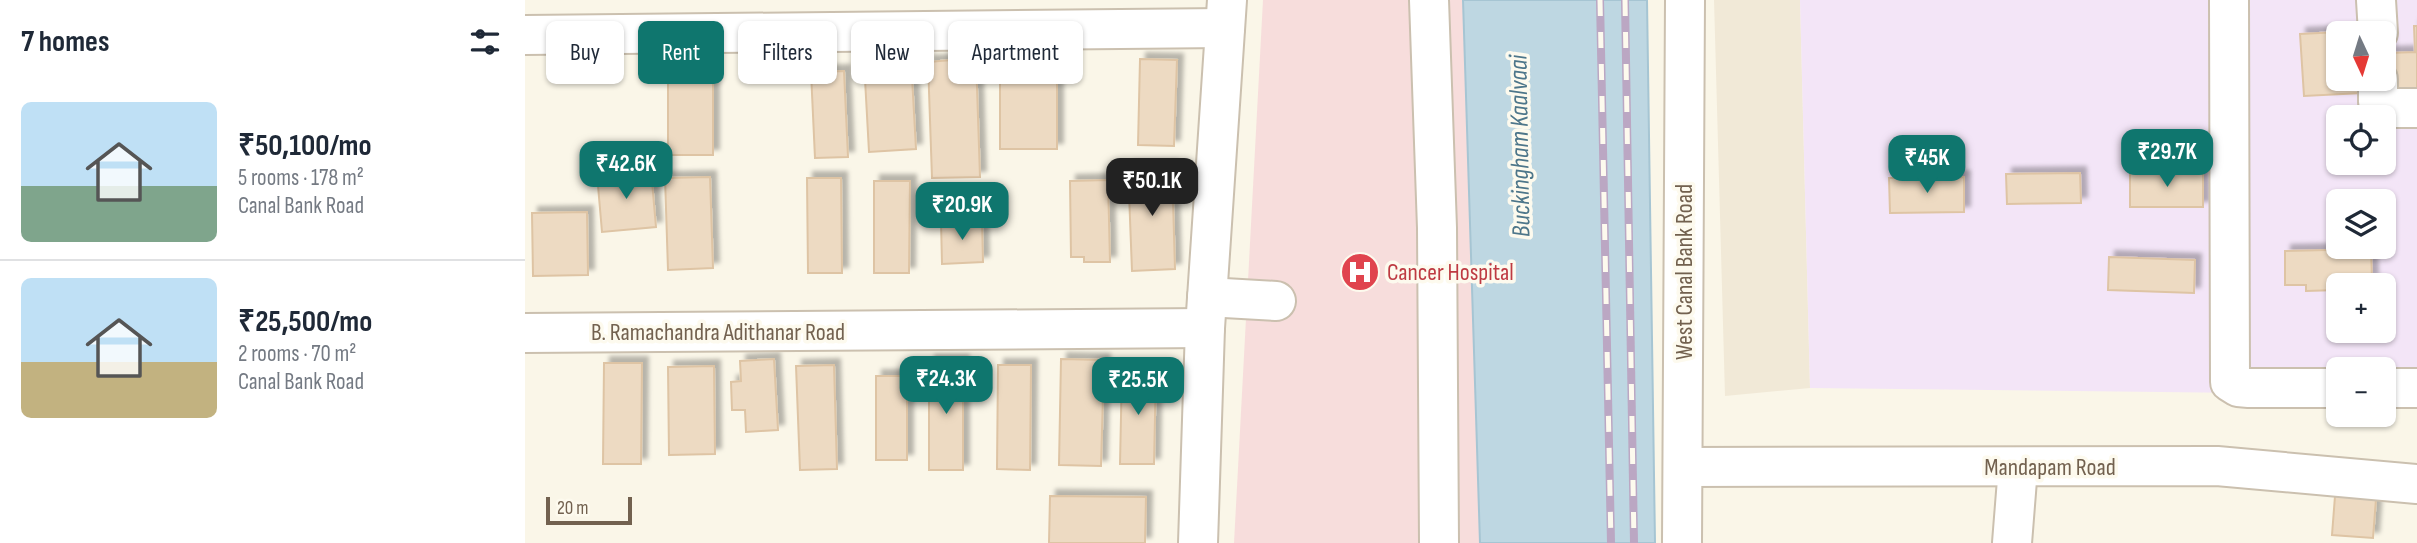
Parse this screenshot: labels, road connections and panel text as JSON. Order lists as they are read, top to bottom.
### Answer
{
  "streets": {
    "street": ["West Canal Bank Road", "B. Ramachandra Adithanar Road", "Mandapam Road"]
  },
  "crossings": [
    ["West Canal Bank Road", "Mandapam Road"]
  ],
  "water": ["Buckingham Kaalvaai"],
  "places": {
    "hospital": ["Cancer Hospital"]
  },
  "scale_bar": "20 m",
  "north": "bottom",
  "page": {
    "heading": "7 homes",
    "map_buttons": ["+", "−"],
    "chip": [
      "Buy",
      "Rent",
      "Filters",
      "New",
      "Apartment"
    ],
    "list": [
      {
        "name": "₹50,100/mo",
        "note": "5 rooms · 178 m² · Canal Bank Road"
      },
      {
        "name": "₹25,500/mo",
        "note": "2 rooms · 70 m² · Canal Bank Road"
      }
    ],
    "price": [
      "₹29.7K",
      "₹45K",
      "₹42.6K",
      "₹50.1K",
      "₹20.9K",
      "₹24.3K",
      "₹25.5K"
    ],
    "scale": "20 m"
  }
}
